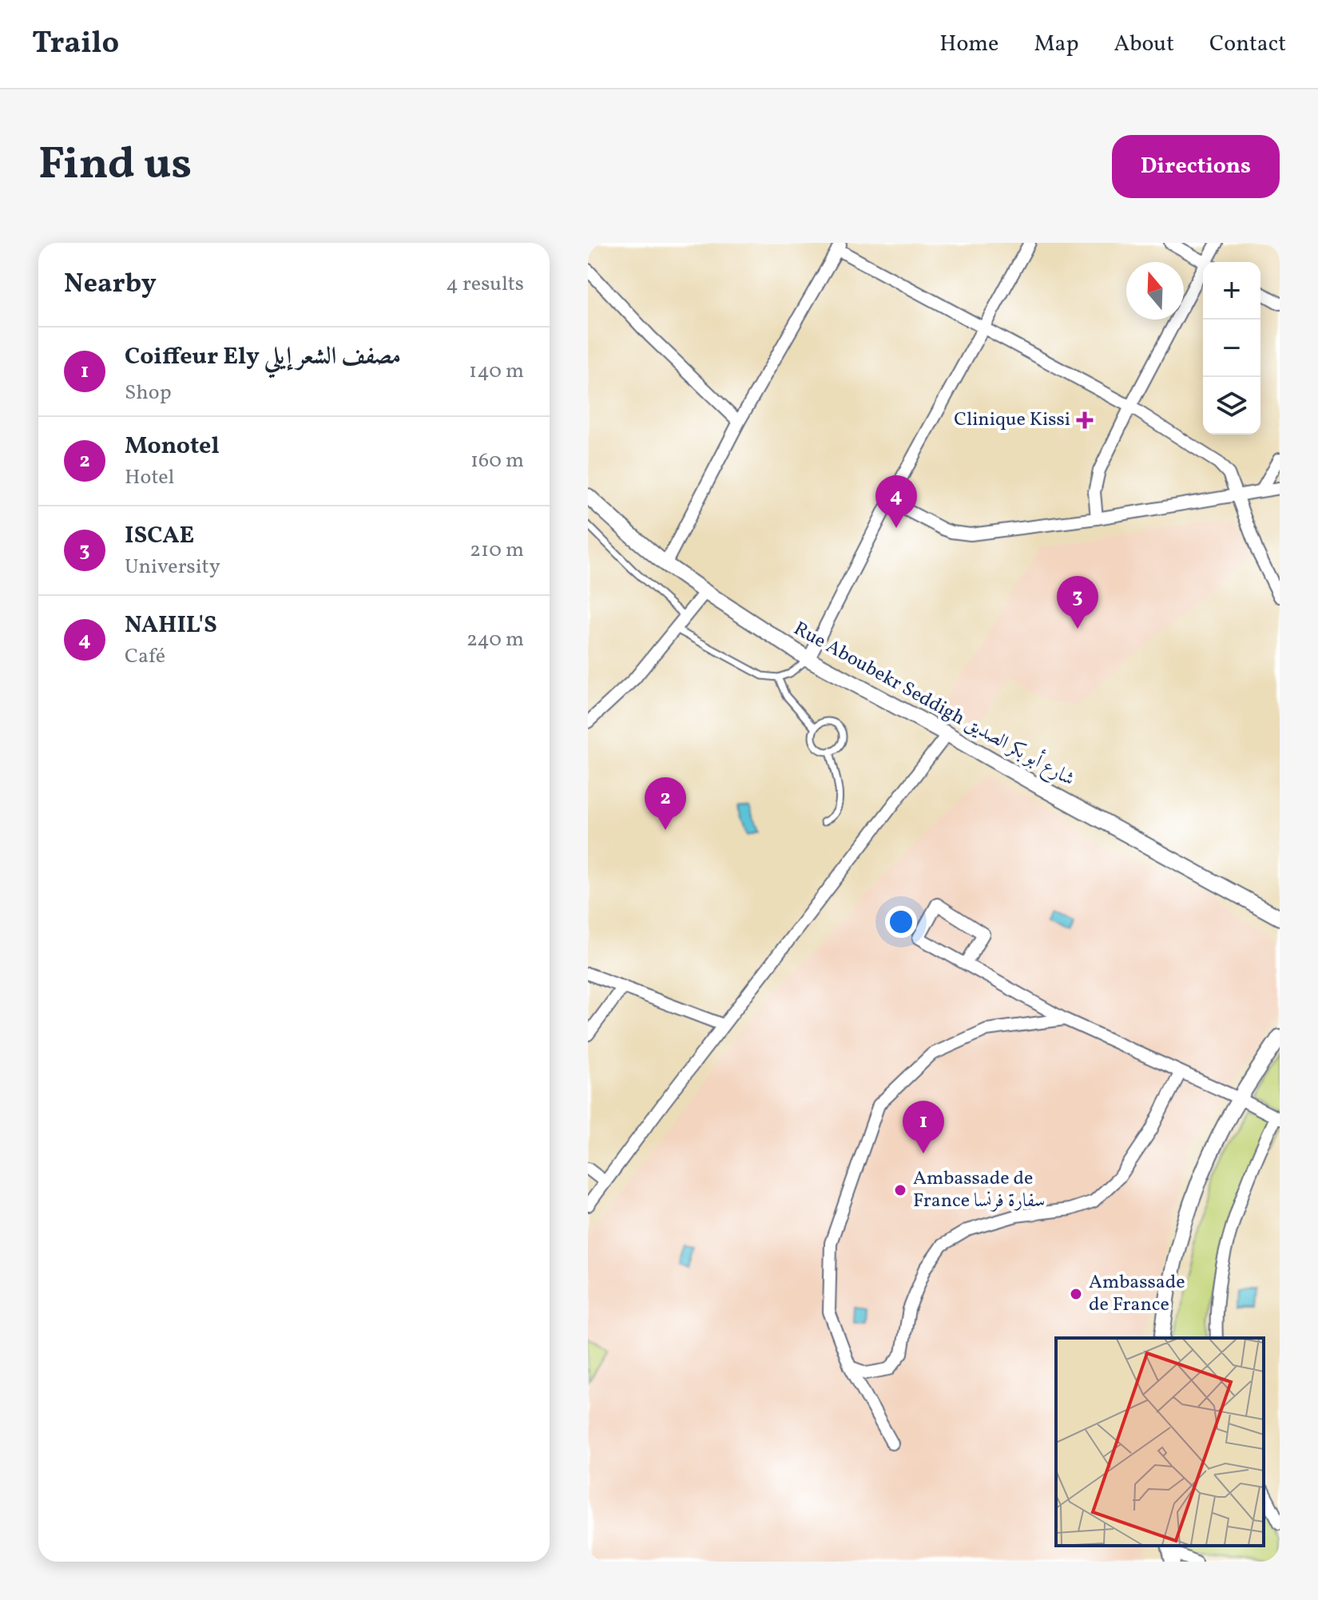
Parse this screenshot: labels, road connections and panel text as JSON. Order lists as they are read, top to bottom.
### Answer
{
  "streets": {
    "street": ["Rue Aboubekr Seddigh شارع أبو بكر الصديق"]
  },
  "places": {
    "health": ["Clinique Kissi"],
    "other": ["Ambassade de France سفارة فرنسا", "Ambassade de France"]
  },
  "north": "top",
  "page": {
    "header": "Trailo",
    "nav": [
      "Home",
      "Map",
      "About",
      "Contact"
    ],
    "title": "Find us",
    "buttons": "Directions",
    "heading": ["Nearby", "4 results"],
    "map_buttons": ["+", "−"],
    "list": [
      {
        "mark": "1",
        "name": "Coiffeur Ely مصفف الشعر إيلي",
        "note": "Shop",
        "value": "140 m"
      },
      {
        "mark": "2",
        "name": "Monotel",
        "note": "Hotel",
        "value": "160 m"
      },
      {
        "mark": "3",
        "name": "ISCAE",
        "note": "University",
        "value": "210 m"
      },
      {
        "mark": "4",
        "name": "NAHIL'S",
        "note": "Café",
        "value": "240 m"
      }
    ],
    "pins": [
      "4",
      "3",
      "2",
      "1"
    ]
  }
}
